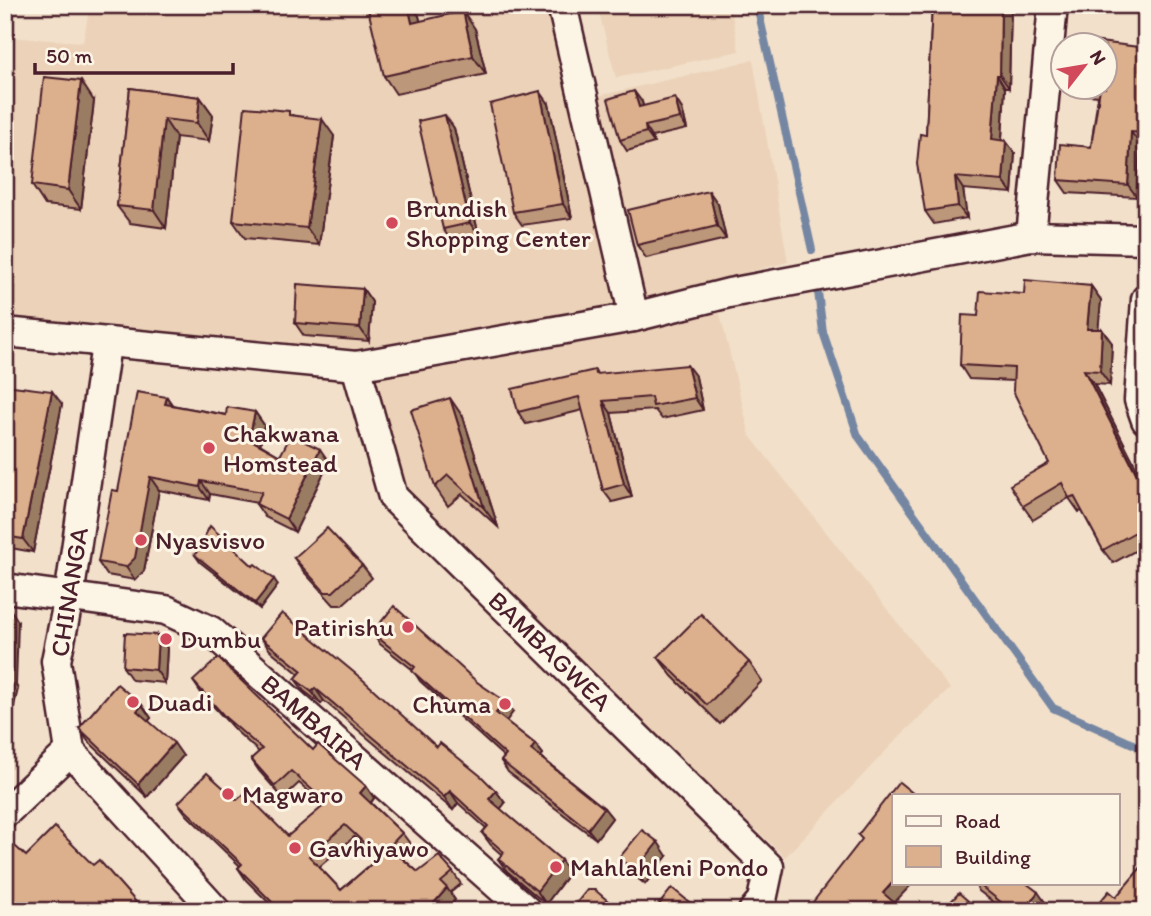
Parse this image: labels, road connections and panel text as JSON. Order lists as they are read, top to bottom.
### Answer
{
  "streets": {
    "street": ["CHINANGA", "BAMBAGWEA", "BAMBAIRA"]
  },
  "crossings": [
    ["CHINANGA", "BAMBAIRA"]
  ],
  "places": [
    "Brundish Shopping Center",
    "Chakwana Homstead",
    "Nyasvisvo",
    "Patirishu",
    "Dumbu",
    "Duadi",
    "Chuma",
    "Magwaro",
    "Gavhiyawo",
    "Mahlahleni Pondo"
  ],
  "legend": ["Road", "Building"],
  "scale_bar": "50 m",
  "north": "top right"
}
